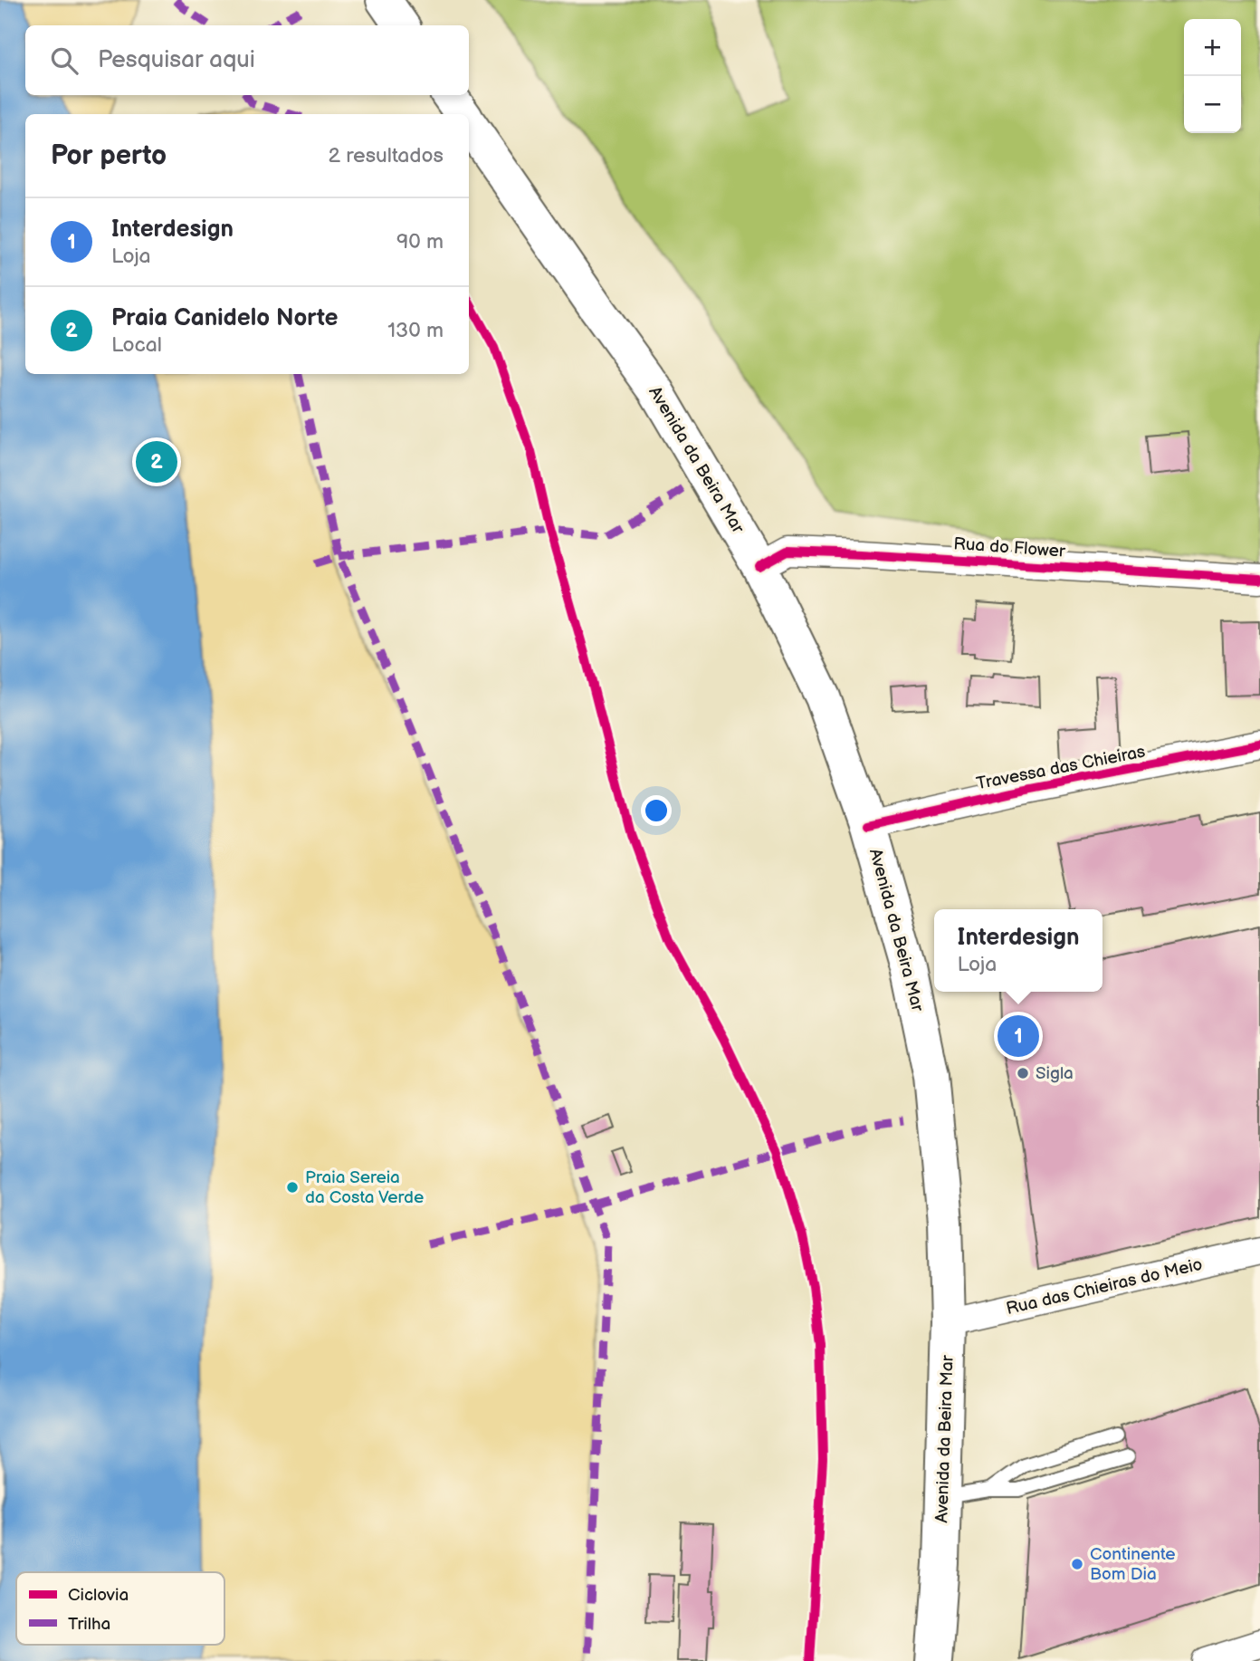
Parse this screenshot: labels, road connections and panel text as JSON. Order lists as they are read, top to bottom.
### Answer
{
  "streets": {
    "main road": ["Avenida da Beira Mar"],
    "street": ["Rua do Flower", "Travessa das Chieiras", "Rua das Chieiras do Meio"]
  },
  "crossings": [
    ["Avenida da Beira Mar", "Rua do Flower"],
    ["Avenida da Beira Mar", "Travessa das Chieiras"],
    ["Avenida da Beira Mar", "Rua das Chieiras do Meio"]
  ],
  "places": ["Sigla", "Praia Sereia da Costa Verde", "Continente Bom Dia"],
  "legend": ["Ciclovia", "Trilha"],
  "page": {
    "map_buttons": ["+", "−"],
    "search": "Pesquisar aqui",
    "heading": ["Por perto", "2 resultados"],
    "list": [
      {
        "mark": "1",
        "name": "Interdesign",
        "note": "Loja",
        "value": "90 m"
      },
      {
        "mark": "2",
        "name": "Praia Canidelo Norte",
        "note": "Local",
        "value": "130 m"
      }
    ],
    "pins": ["2", "1"],
    "popup": ["Interdesign", "Loja"]
  }
}
